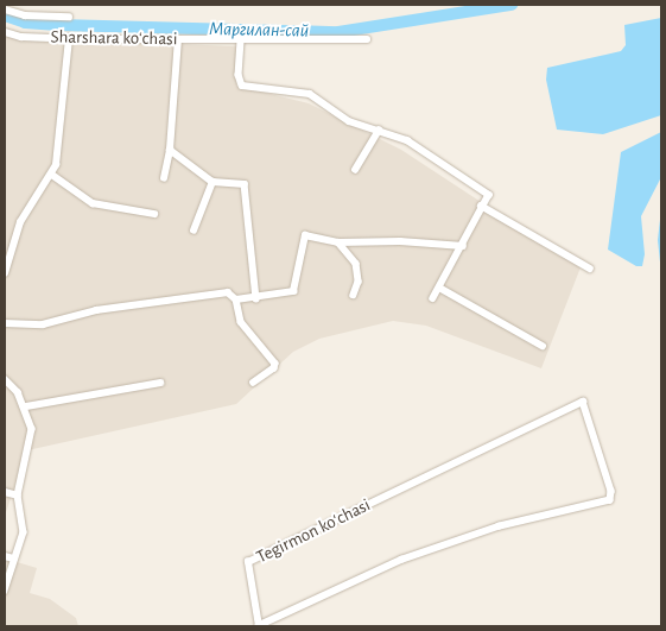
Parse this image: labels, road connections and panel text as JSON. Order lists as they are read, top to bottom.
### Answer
{
  "streets": {
    "street": ["Sharshara koʻchasi", "Tegirmon koʻchasi"]
  },
  "water": ["Маргилан-сай"]
}
